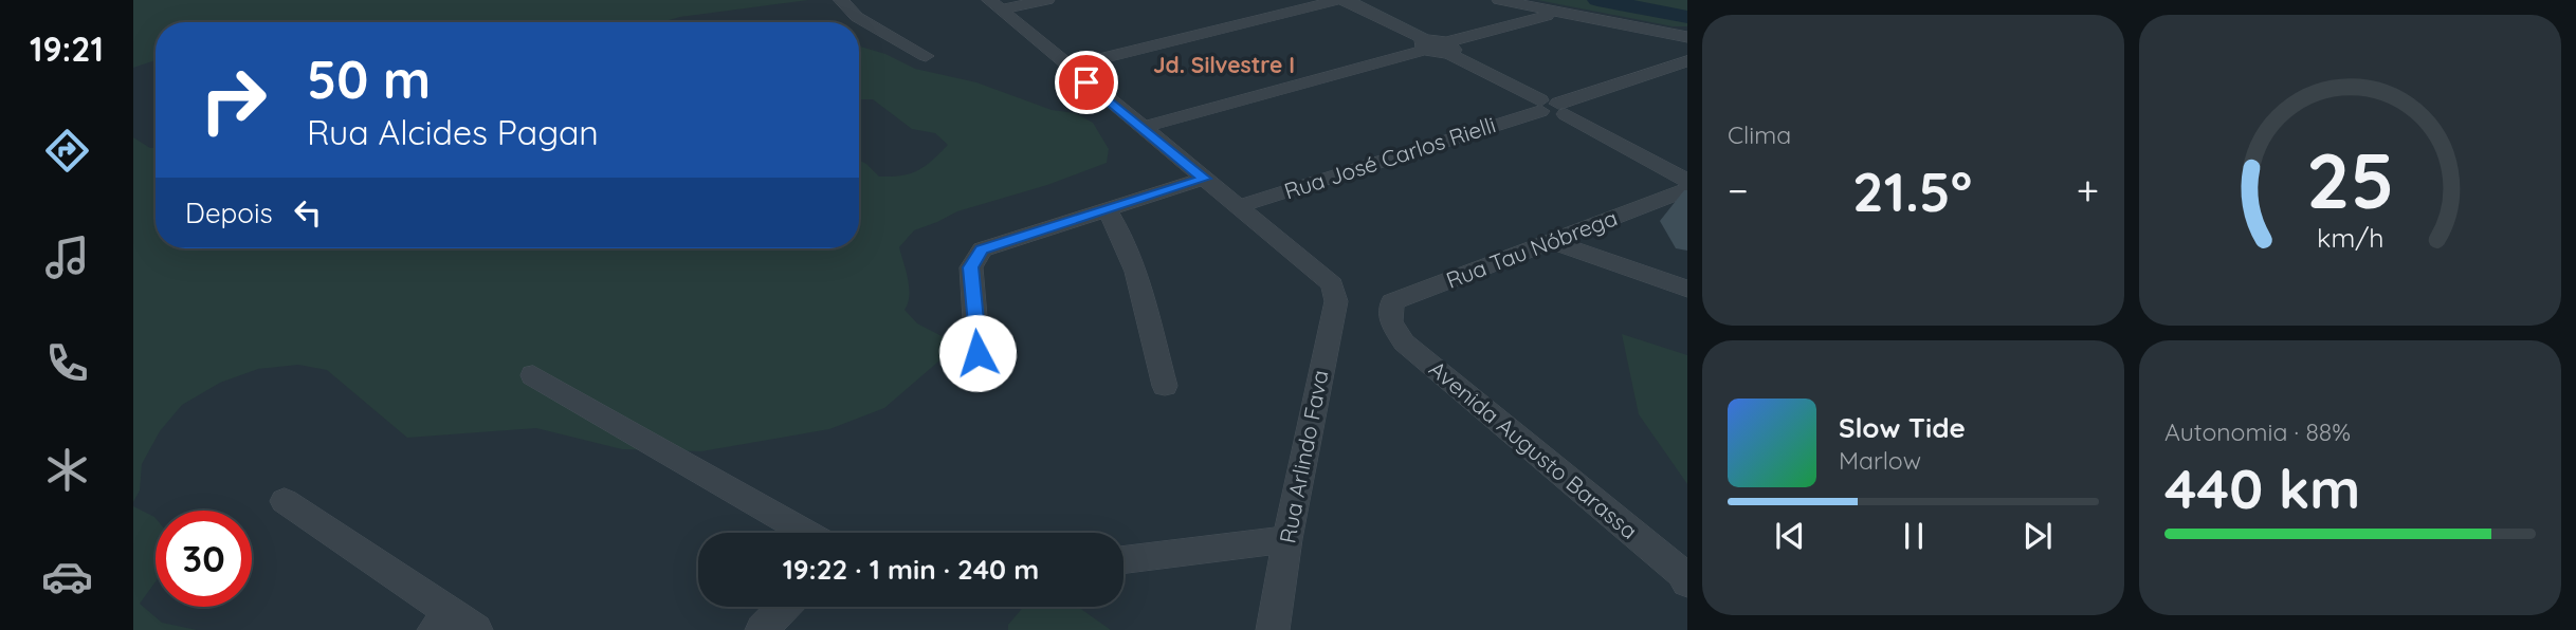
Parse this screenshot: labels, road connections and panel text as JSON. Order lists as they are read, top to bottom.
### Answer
{
  "streets": {
    "street": [
      "Rua José Carlos Rielli",
      "Rua Tau Nóbrega",
      "Avenida Augusto Barassa",
      "Rua Arlindo Fava"
    ]
  },
  "crossings": [
    ["Rua José Carlos Rielli", "Rua Arlindo Fava"],
    ["Rua Tau Nóbrega", "Avenida Augusto Barassa"]
  ],
  "districts": ["Jd. Silvestre I"],
  "page": {
    "tabs": "19:21",
    "tile": [
      "Clima",
      ["Autonomia · 88%", "440 km"]
    ],
    "turn": ["50 m", "Rua Alcides Pagan"],
    "heat": ["−", "21.5°", "+"],
    "then": "Depois",
    "song": ["Slow Tide", "Marlow"],
    "limit": "30",
    "trip": "19:22 · 1 min · 240 m",
    "gauge": ["25", "km/h"]
  }
}
